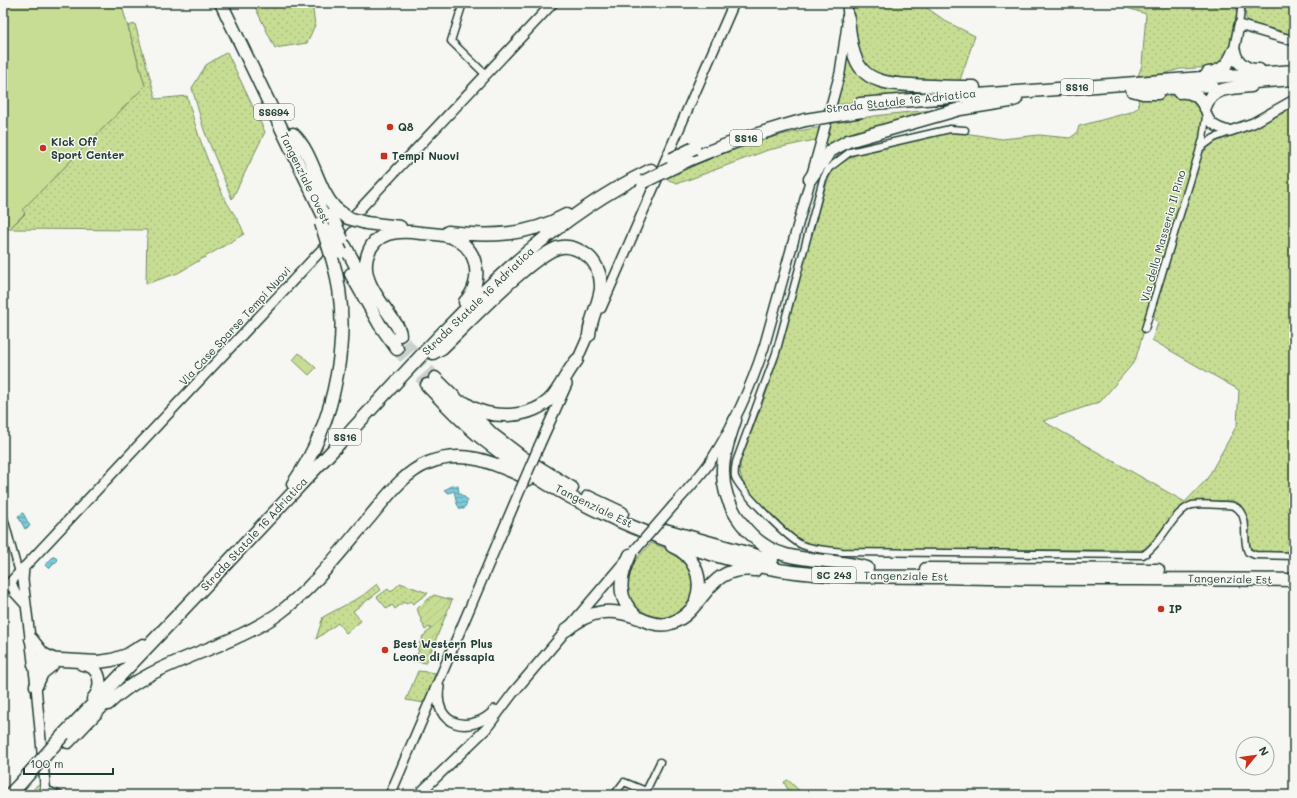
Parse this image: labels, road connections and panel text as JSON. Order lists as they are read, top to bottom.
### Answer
{
  "streets": {
    "highway": [
      "SS16",
      "Strada Statale 16 Adriatica",
      "SS694",
      "Tangenziale Ovest",
      "Tangenziale Est",
      "SC 243"
    ],
    "main road": ["Via Case Sparse Tempi Nuovi"],
    "street": ["Via della Masseria Il Pino"]
  },
  "crossings": [
    ["Strada Statale 16 Adriatica", "Tangenziale Ovest"]
  ],
  "places": {
    "other": [
      "Q8",
      "Kick Off Sport Center",
      "IP",
      "Best Western Plus Leone di Messapia"
    ],
    "transit": ["Tempi Nuovi"]
  },
  "scale_bar": "100 m",
  "north": "top right"
}
